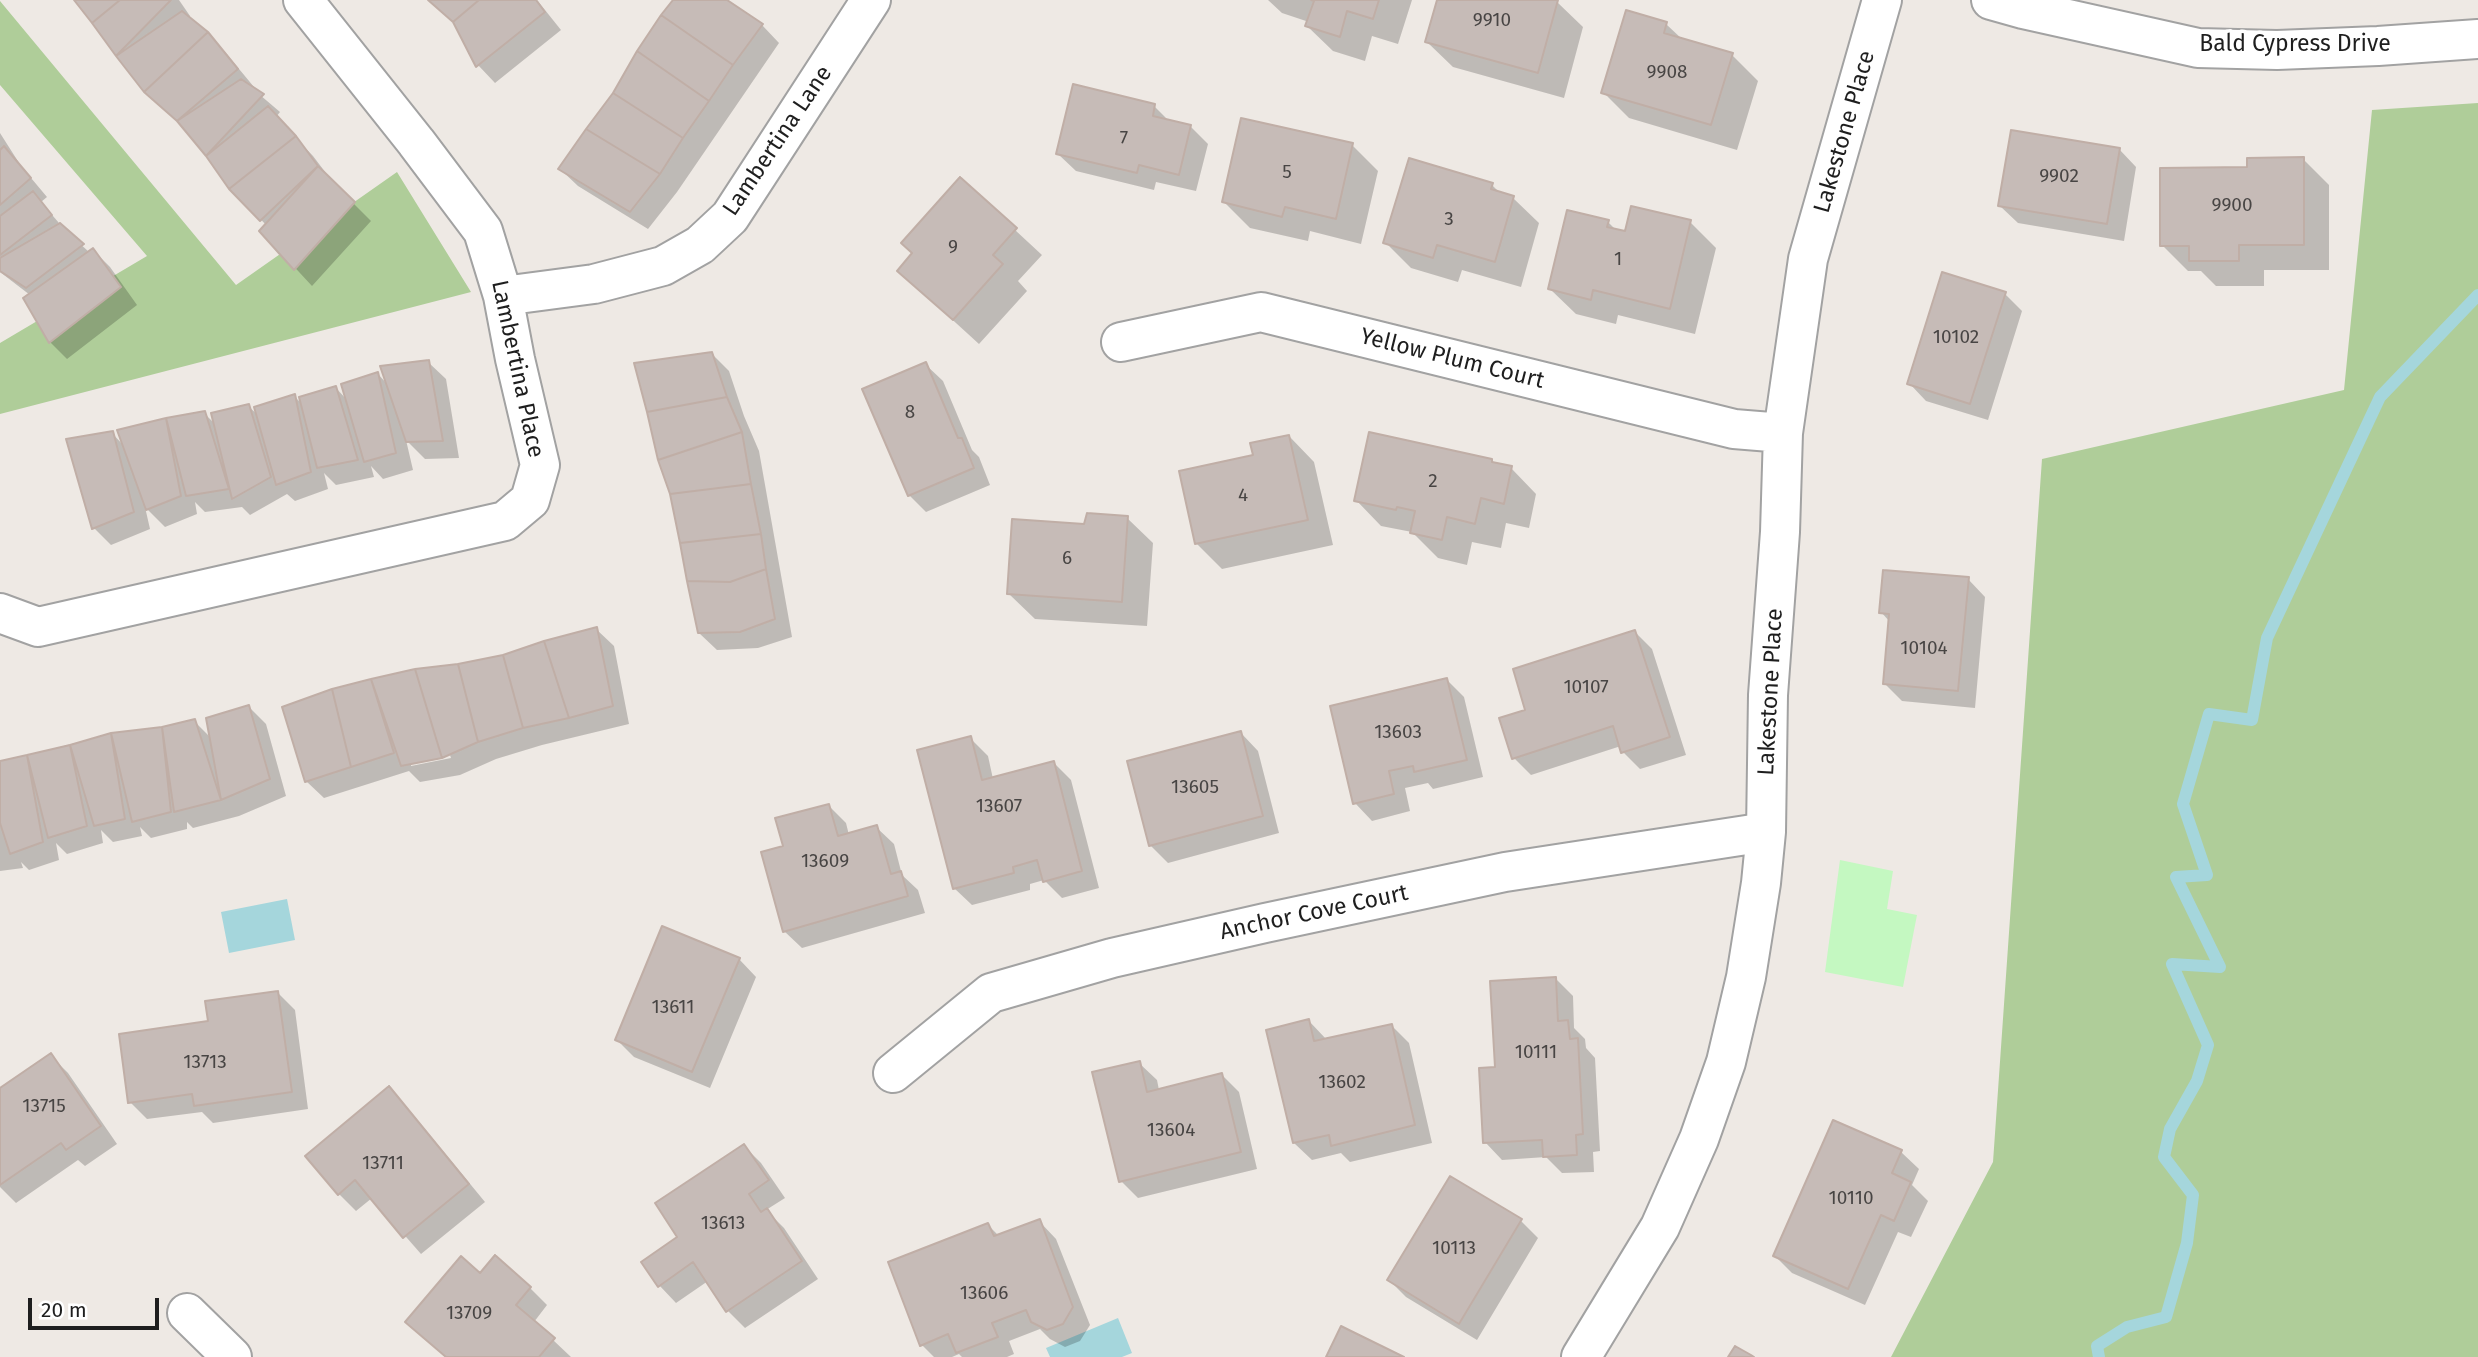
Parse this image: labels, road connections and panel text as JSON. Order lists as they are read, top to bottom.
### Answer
{
  "streets": {
    "street": [
      "Bald Cypress Drive",
      "Lakestone Place",
      "Lambertina Lane",
      "Yellow Plum Court",
      "Lambertina Place",
      "Anchor Cove Court"
    ]
  },
  "crossings": [
    ["Lakestone Place", "Yellow Plum Court"],
    ["Lakestone Place", "Anchor Cove Court"],
    ["Lambertina Lane", "Lambertina Place"]
  ],
  "house_numbers": [
    "9910",
    "9908",
    "7",
    "5",
    "9902",
    "9900",
    "3",
    "9",
    "1",
    "10102",
    "8",
    "2",
    "4",
    "6",
    "10104",
    "10107",
    "13603",
    "13605",
    "13607",
    "13609",
    "13611",
    "10111",
    "13713",
    "13602",
    "13715",
    "13604",
    "13711",
    "10110",
    "13613",
    "10113",
    "13606",
    "13709"
  ],
  "scale_bar": "20 m"
}
